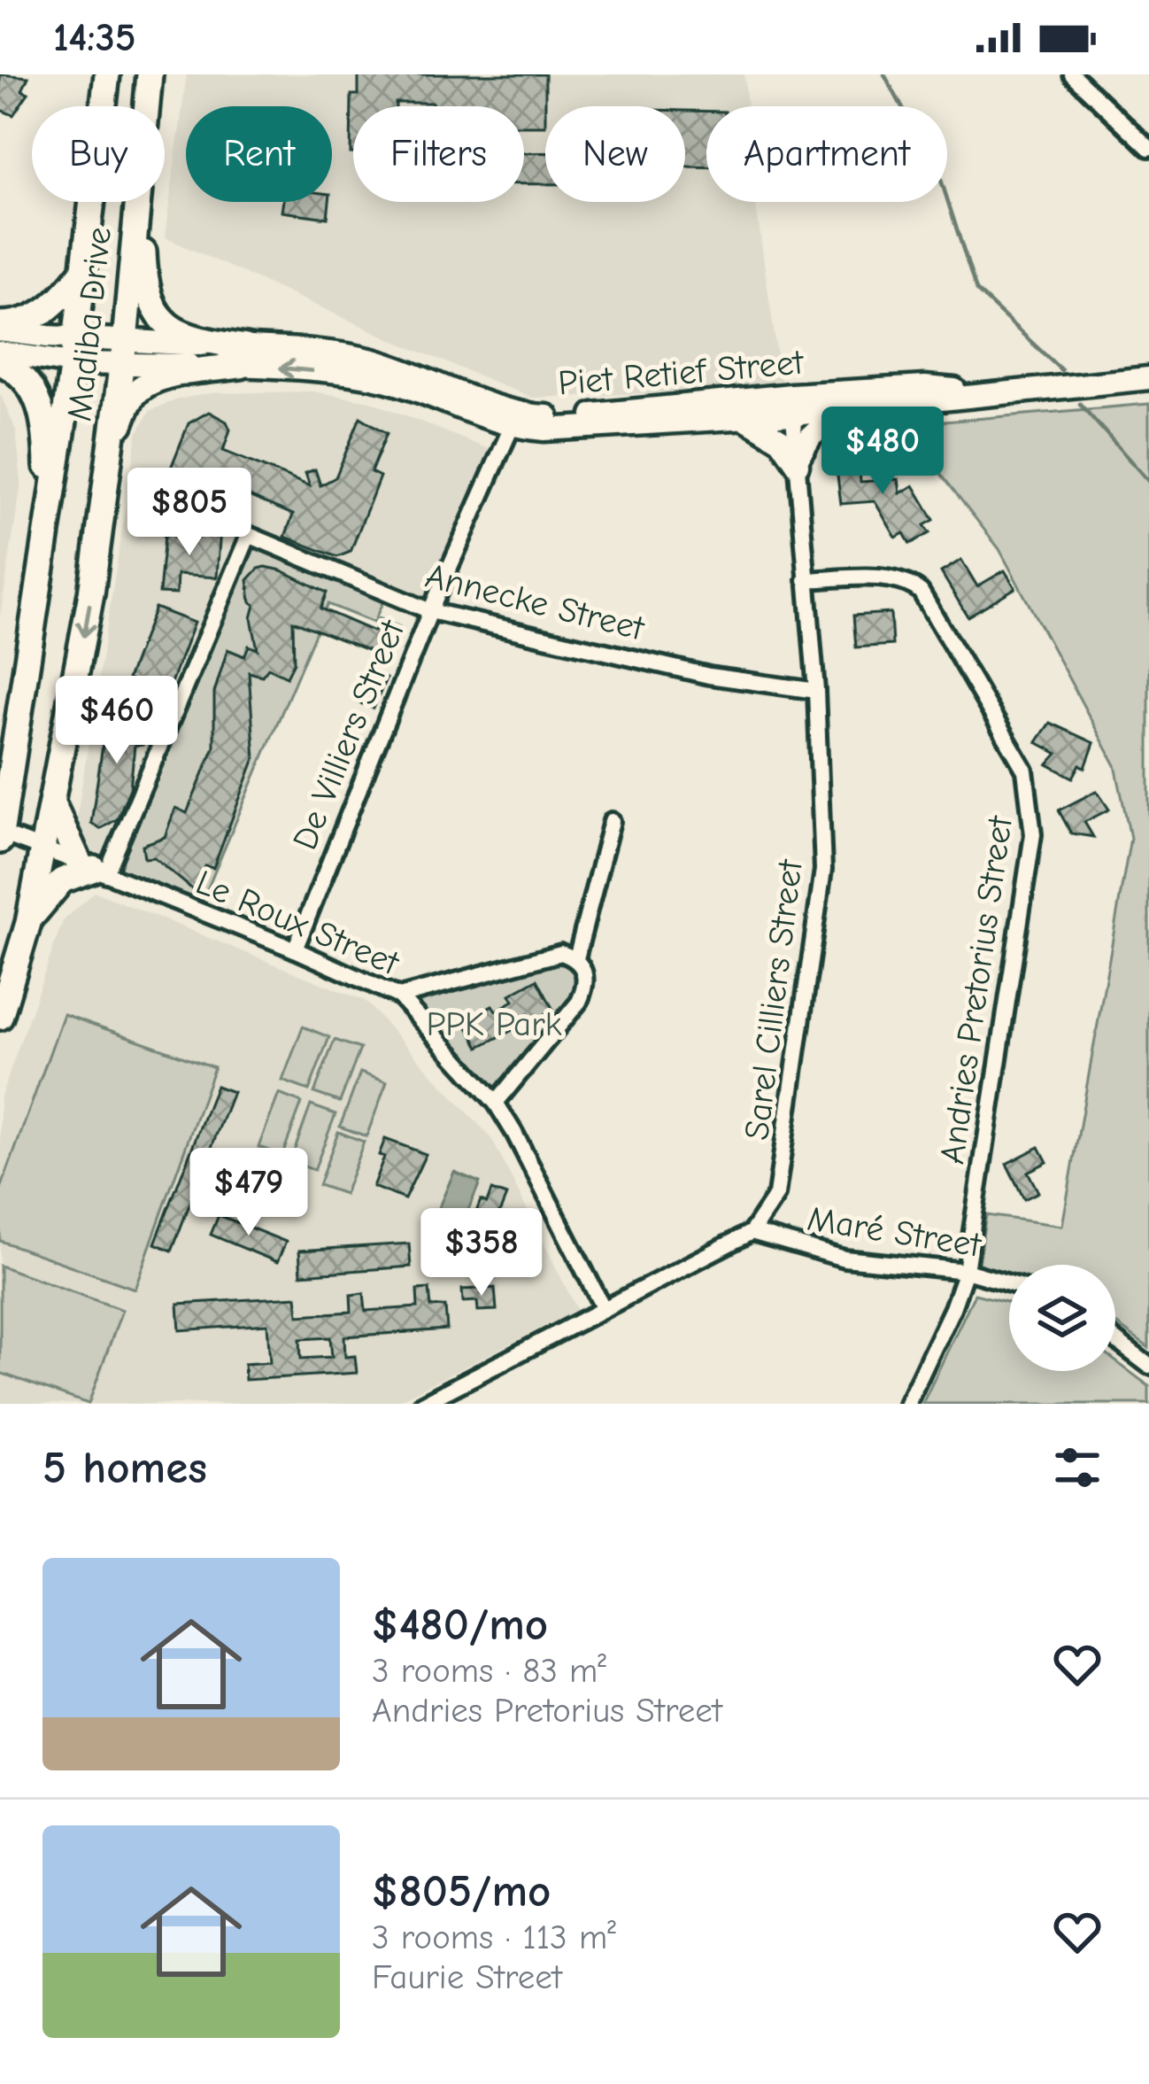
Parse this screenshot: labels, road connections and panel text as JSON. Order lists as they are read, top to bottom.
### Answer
{
  "streets": {
    "main road": ["Madiba Drive"],
    "street": [
      "Piet Retief Street",
      "Annecke Street",
      "De Villiers Street",
      "Le Roux Street",
      "Andries Pretorius Street",
      "Sarel Cilliers Street",
      "Maré Street"
    ]
  },
  "crossings": [
    ["Madiba Drive", "Piet Retief Street"],
    ["Madiba Drive", "Le Roux Street"],
    ["Piet Retief Street", "De Villiers Street"],
    ["Piet Retief Street", "Sarel Cilliers Street"],
    ["Annecke Street", "De Villiers Street"],
    ["Annecke Street", "Le Roux Street"],
    ["Annecke Street", "Sarel Cilliers Street"],
    ["De Villiers Street", "Le Roux Street"],
    ["Andries Pretorius Street", "Sarel Cilliers Street"],
    ["Andries Pretorius Street", "Maré Street"],
    ["Sarel Cilliers Street", "Maré Street"]
  ],
  "parks": ["PPK Park"],
  "page": {
    "status": "14:35",
    "chip": [
      "Buy",
      "Rent",
      "Filters",
      "New",
      "Apartment"
    ],
    "price": [
      "$480",
      "$805",
      "$460",
      "$479",
      "$358"
    ],
    "heading": "5 homes",
    "list": [
      {
        "name": "$480/mo",
        "note": "3 rooms · 83 m² · Andries Pretorius Street"
      },
      {
        "name": "$805/mo",
        "note": "3 rooms · 113 m² · Faurie Street"
      }
    ]
  }
}
